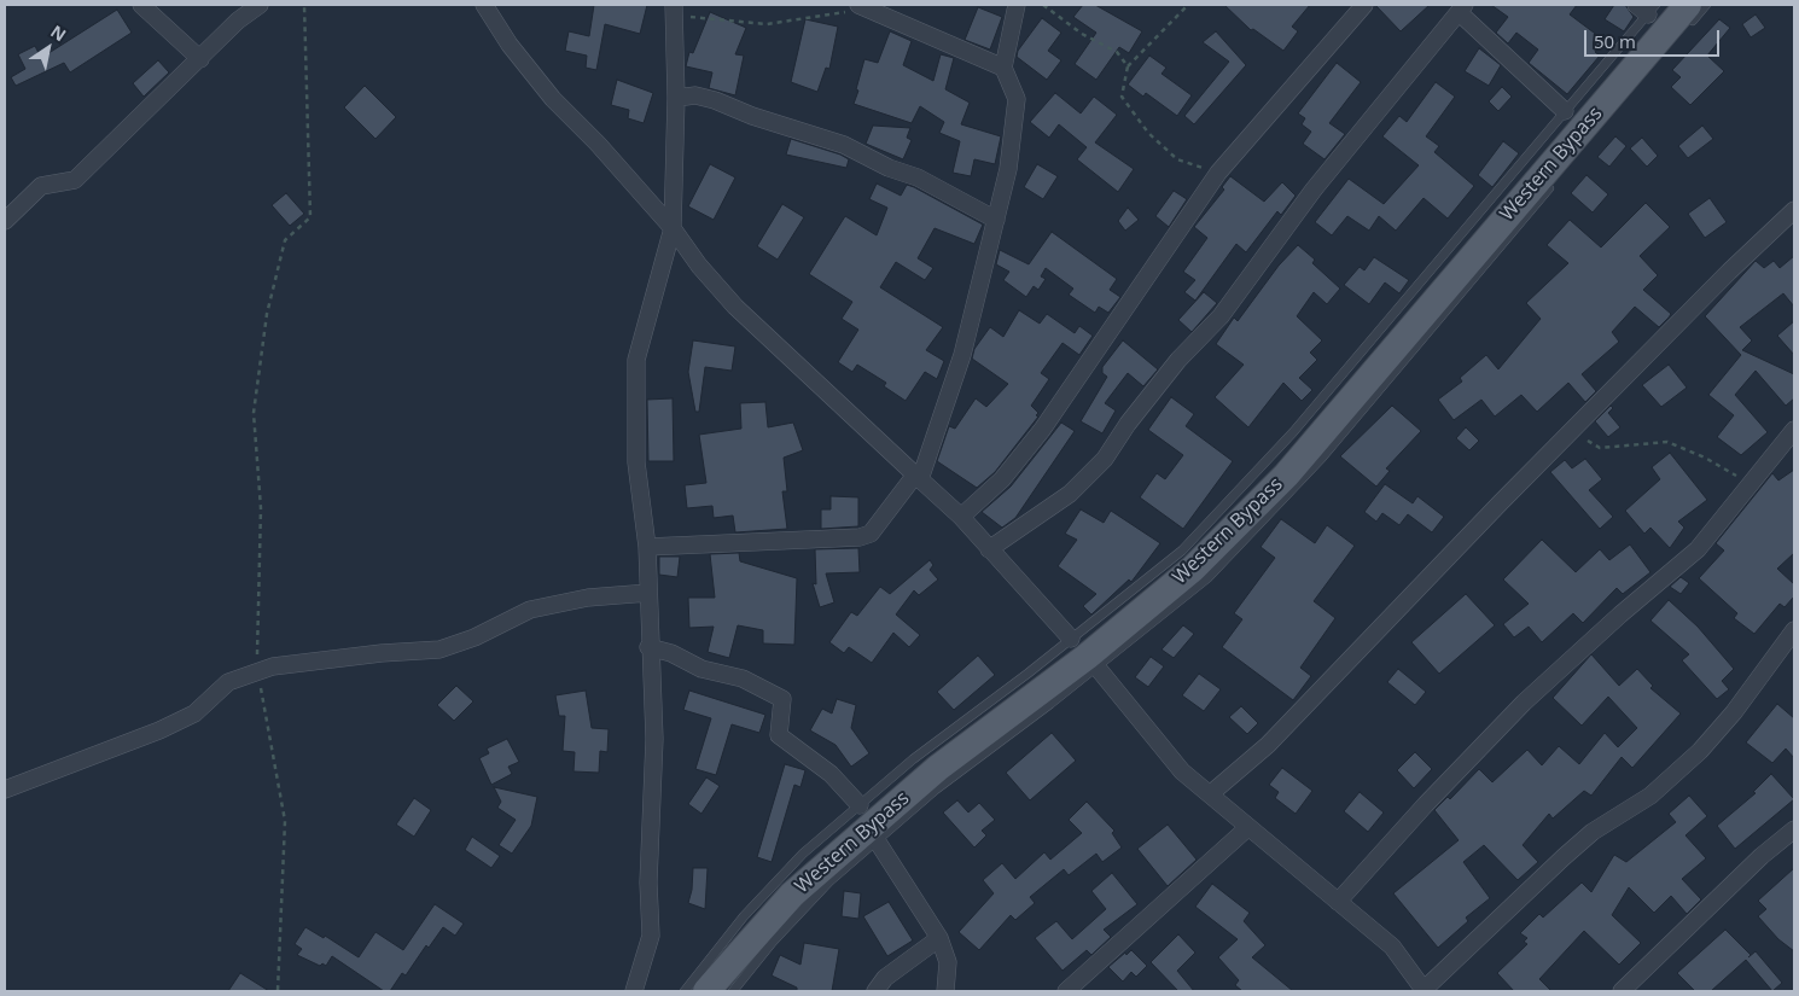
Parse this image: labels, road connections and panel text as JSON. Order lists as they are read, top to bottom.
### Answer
{
  "streets": {
    "main road": ["Western Bypass"]
  },
  "scale_bar": "50 m",
  "north": "top right"
}
